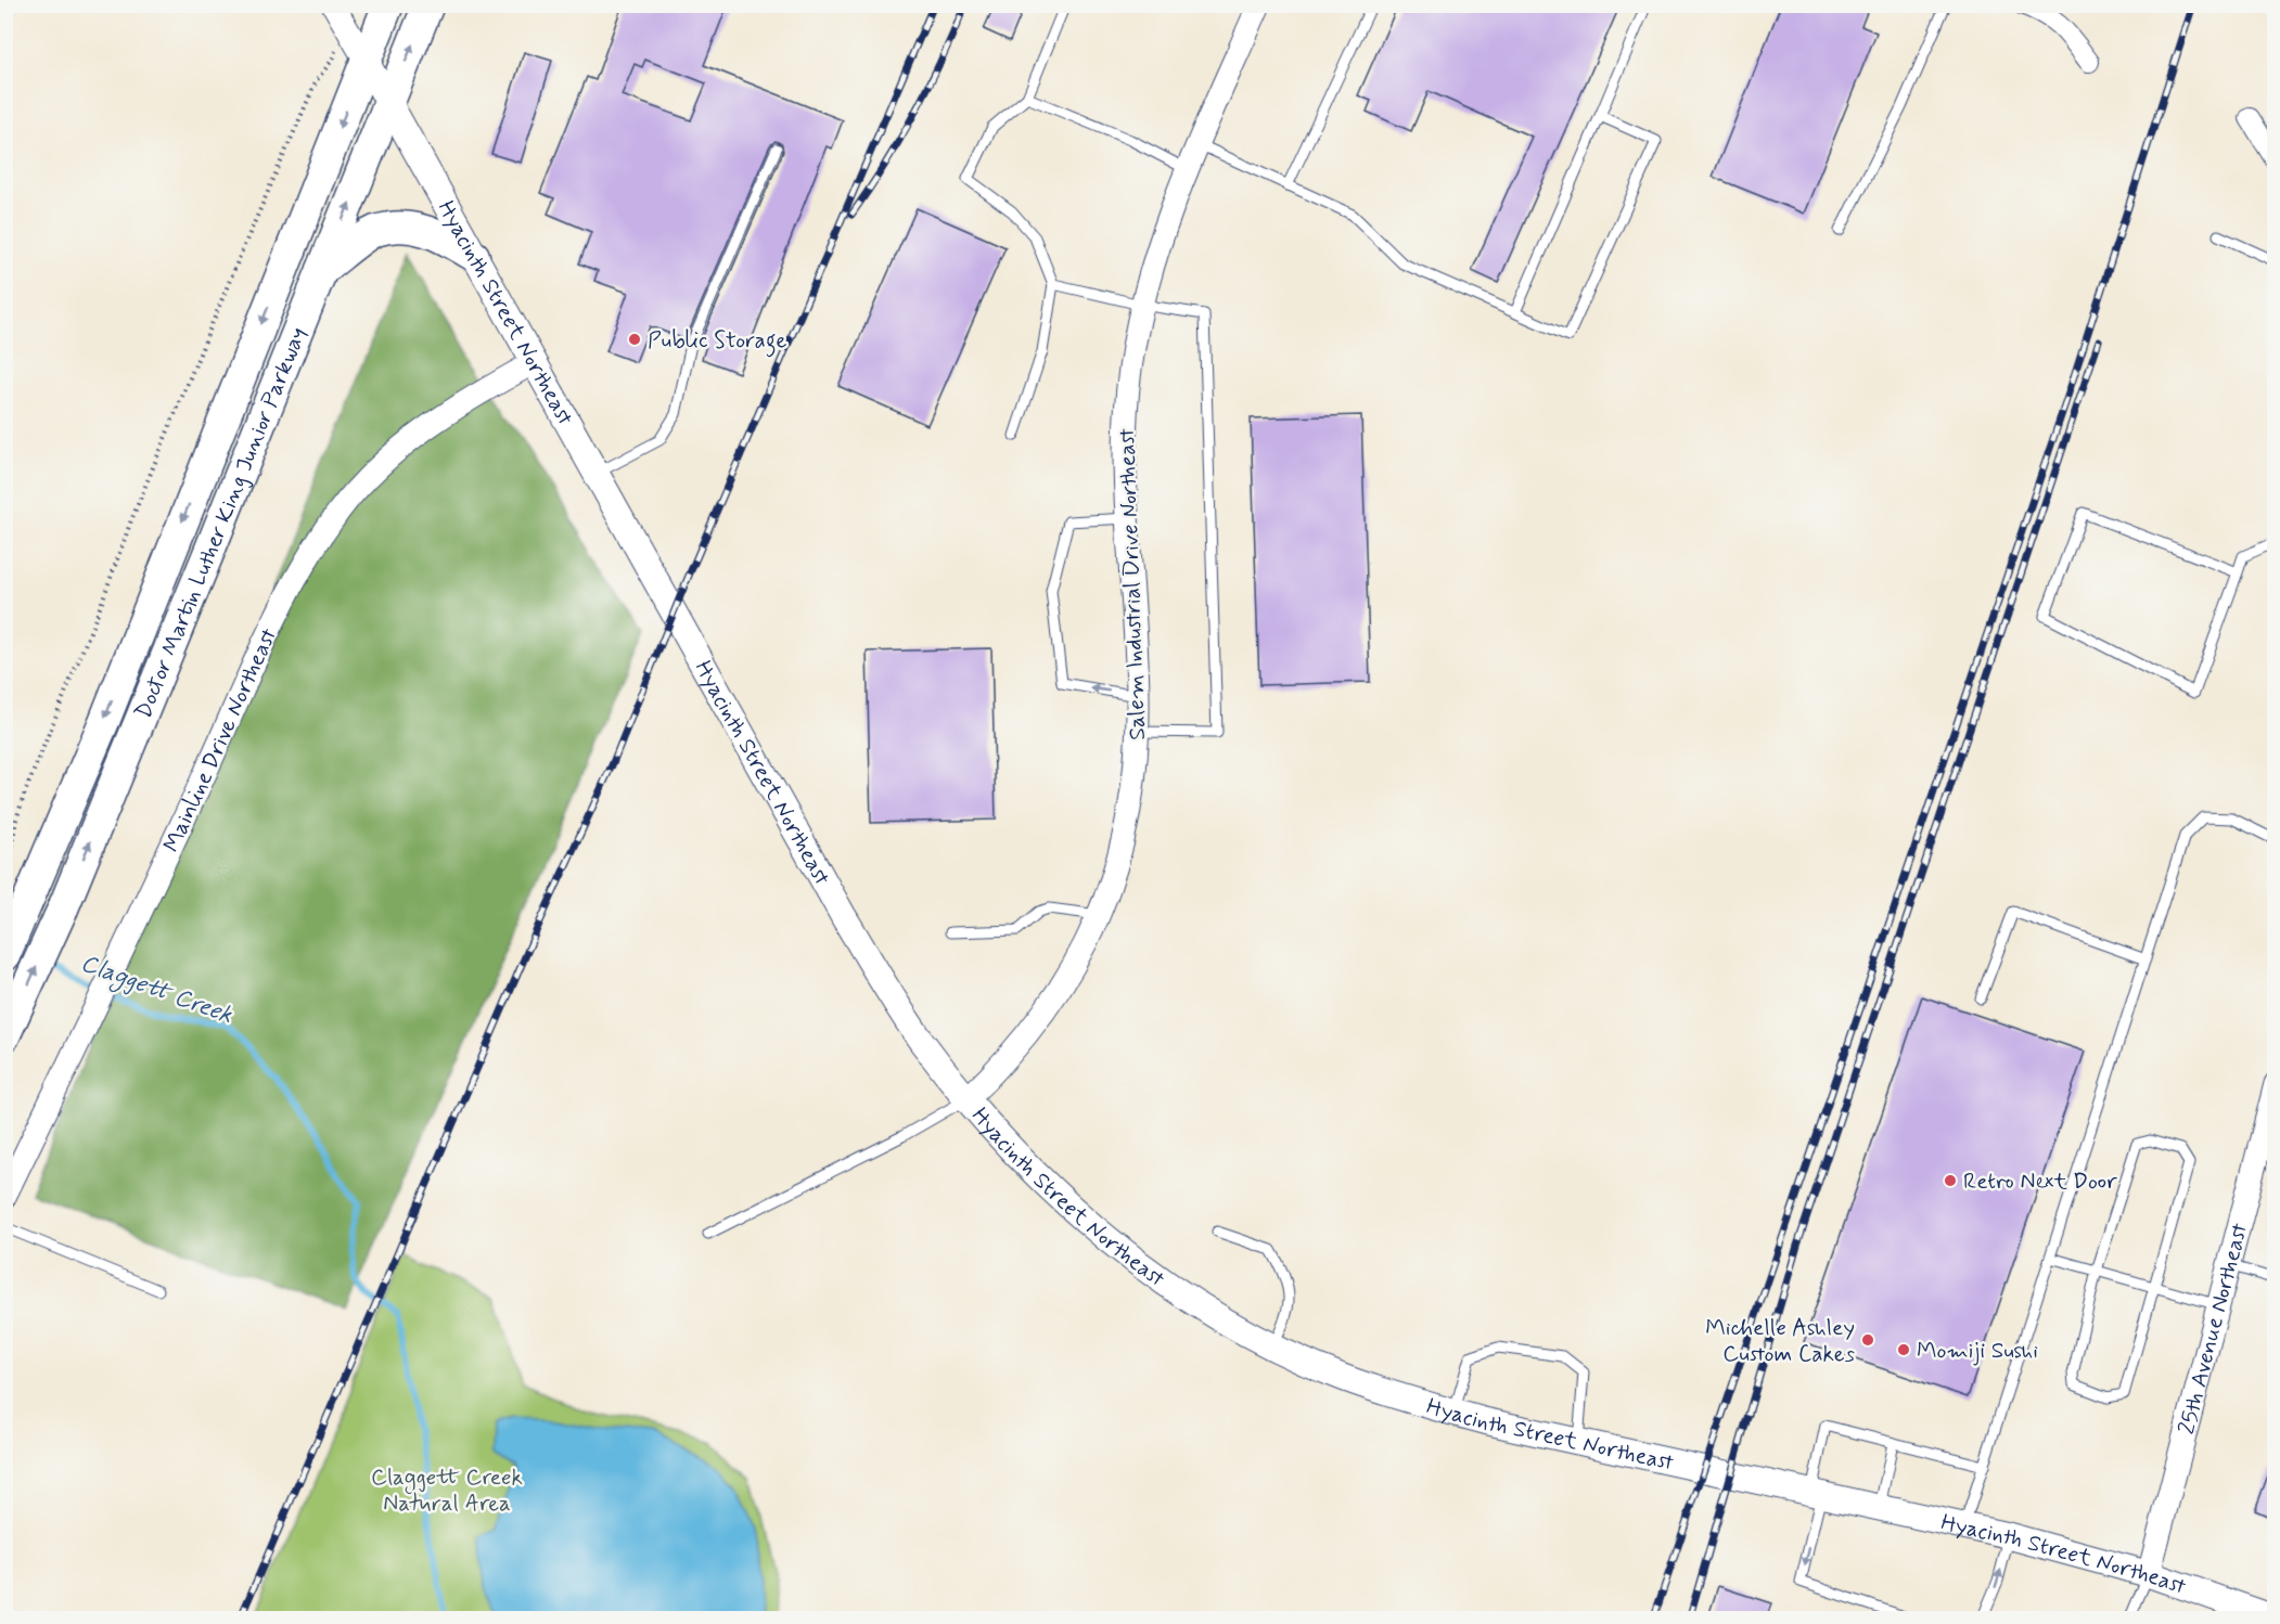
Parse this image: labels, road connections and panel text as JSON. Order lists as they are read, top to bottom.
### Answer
{
  "streets": {
    "highway": ["Doctor Martin Luther King Junior Parkway"],
    "main road": ["Hyacinth Street Northeast"],
    "street": ["Salem Industrial Drive Northeast", "Mainline Drive Northeast", "25th Avenue Northeast"]
  },
  "crossings": [
    ["Hyacinth Street Northeast", "Doctor Martin Luther King Junior Parkway"],
    ["Hyacinth Street Northeast", "Salem Industrial Drive Northeast"],
    ["Hyacinth Street Northeast", "Mainline Drive Northeast"],
    ["Hyacinth Street Northeast", "25th Avenue Northeast"]
  ],
  "water": ["Claggett Creek"],
  "parks": ["Claggett Creek Natural Area"],
  "places": [
    "Public Storage",
    "Retro Next Door",
    "Michelle Ashley Custom Cakes",
    "Momiji Sushi"
  ]
}
